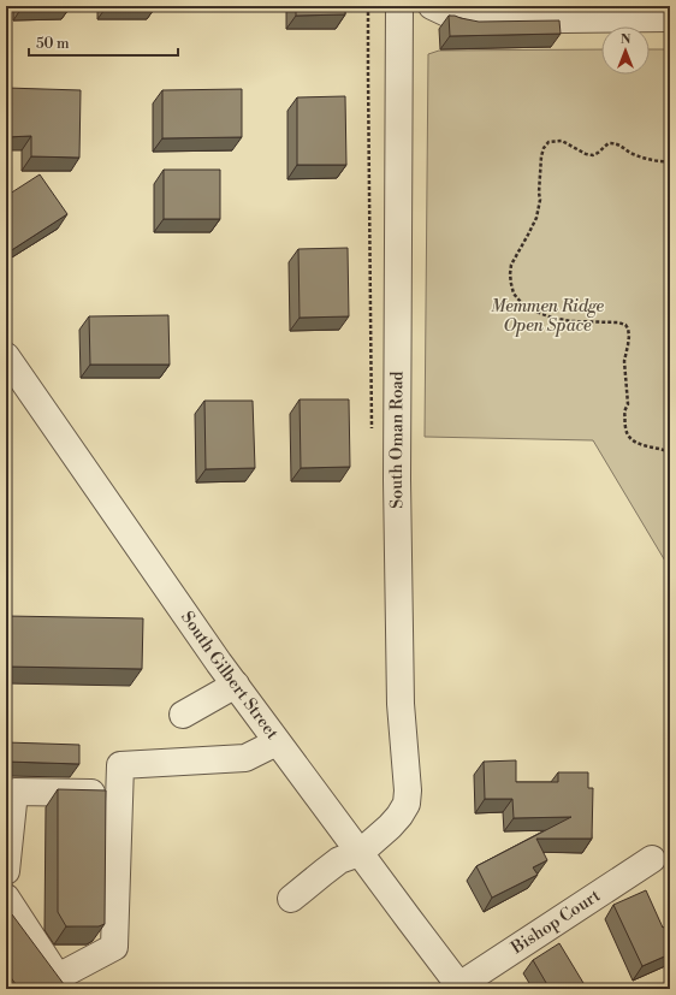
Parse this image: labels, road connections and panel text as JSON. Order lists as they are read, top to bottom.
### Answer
{
  "streets": {
    "street": ["South Oman Road", "South Gilbert Street", "Bishop Court"]
  },
  "crossings": [
    ["South Oman Road", "South Gilbert Street"],
    ["South Gilbert Street", "Bishop Court"]
  ],
  "parks": ["Memmen Ridge Open Space"],
  "scale_bar": "50 m",
  "north": "top"
}
